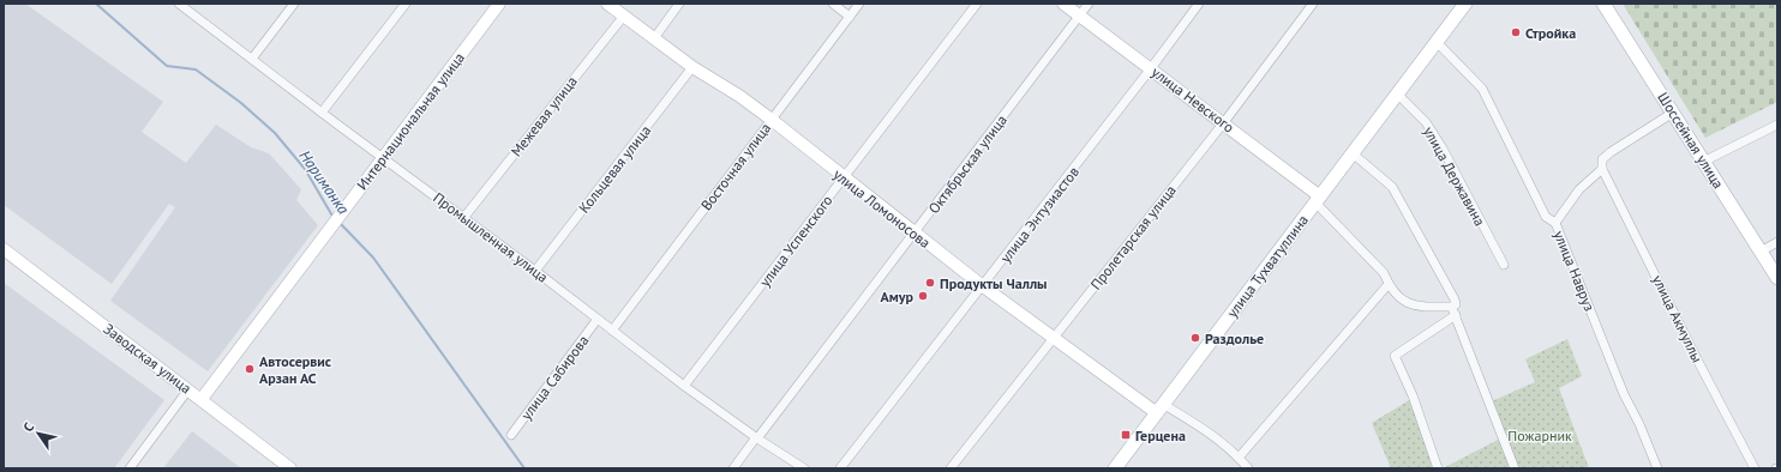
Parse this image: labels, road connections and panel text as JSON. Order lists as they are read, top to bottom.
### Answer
{
  "streets": {
    "main road": ["Шоссейная улица", "улица Тухватуллина"],
    "street": [
      "улица Невского",
      "Межевая улица",
      "Интернациональная улица",
      "Октябрьская улица",
      "Восточная улица",
      "Кольцевая улица",
      "улица Державина",
      "улица Ломоносова",
      "улица Энтузиастов",
      "Промышленная улица",
      "Пролетарская улица",
      "улица Успенского",
      "улица Навруз",
      "улица Акмуллы",
      "Заводская улица",
      "улица Сабирова"
    ]
  },
  "crossings": [
    ["улица Невского", "Октябрьская улица"],
    ["улица Невского", "улица Энтузиастов"],
    ["улица Невского", "Пролетарская улица"],
    ["улица Невского", "улица Тухватуллина"],
    ["Межевая улица", "улица Ломоносова"],
    ["Межевая улица", "Промышленная улица"],
    ["Интернациональная улица", "Промышленная улица"],
    ["Интернациональная улица", "Заводская улица"],
    ["Октябрьская улица", "улица Ломоносова"],
    ["Октябрьская улица", "Промышленная улица"],
    ["Восточная улица", "улица Ломоносова"],
    ["Восточная улица", "Промышленная улица"],
    ["Кольцевая улица", "улица Ломоносова"],
    ["Кольцевая улица", "Промышленная улица"],
    ["улица Державина", "улица Тухватуллина"],
    ["улица Ломоносова", "улица Энтузиастов"],
    ["улица Ломоносова", "Пролетарская улица"],
    ["улица Ломоносова", "улица Успенского"],
    ["улица Ломоносова", "улица Тухватуллина"],
    ["Промышленная улица", "улица Успенского"],
    ["Промышленная улица", "улица Сабирова"],
    ["улица Тухватуллина", "улица Навруз"]
  ],
  "water": ["Нариманка"],
  "parks": ["Пожарник"],
  "places": {
    "other": [
      "Стройка",
      "Продукты Чаллы",
      "Амур",
      "Раздолье",
      "Автосервис Арзан АС"
    ],
    "transit": ["Герцена"]
  },
  "north": "top left"
}
